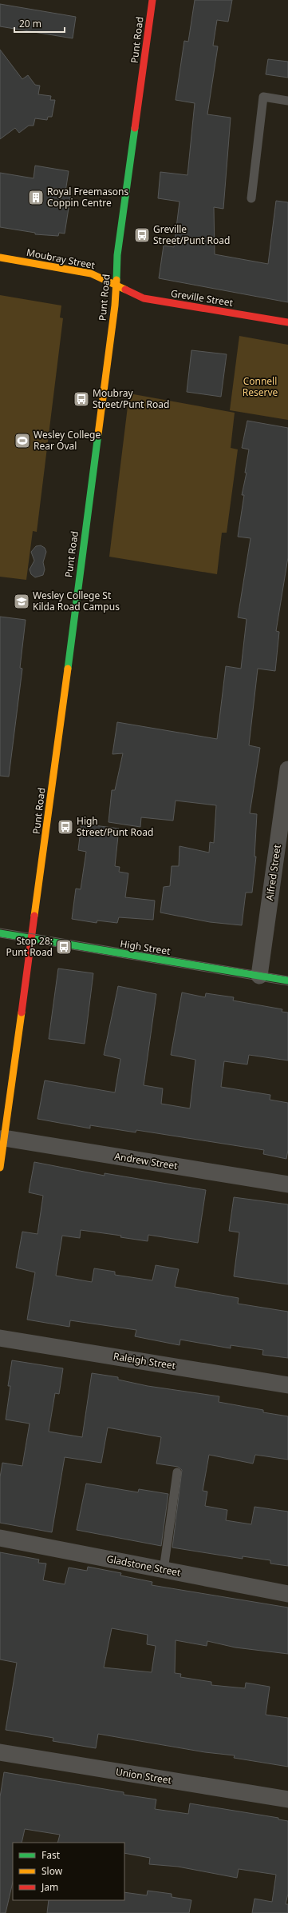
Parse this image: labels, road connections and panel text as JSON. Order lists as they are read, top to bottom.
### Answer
{
  "streets": {
    "main road": [
      "Punt Road",
      "Moubray Street",
      "Greville Street",
      "High Street"
    ],
    "street": [
      "Alfred Street",
      "Andrew Street",
      "Raleigh Street",
      "Gladstone Street",
      "Union Street"
    ]
  },
  "crossings": [
    ["Punt Road", "Moubray Street"],
    ["Punt Road", "Greville Street"],
    ["Punt Road", "High Street"],
    ["Punt Road", "Andrew Street"],
    ["Moubray Street", "Greville Street"],
    ["Alfred Street", "High Street"]
  ],
  "parks": ["Connell Reserve"],
  "places": {
    "building": ["Royal Freemasons Coppin Centre"],
    "bus stop": [
      "Greville Street/Punt Road",
      "Moubray Street/Punt Road",
      "High Street/Punt Road",
      "Stop 28: Punt Road"
    ],
    "sports": ["Wesley College Rear Oval"],
    "school or university": ["Wesley College St Kilda Road Campus"]
  },
  "legend": ["Fast", "Slow", "Jam"],
  "scale_bar": "20 m"
}
